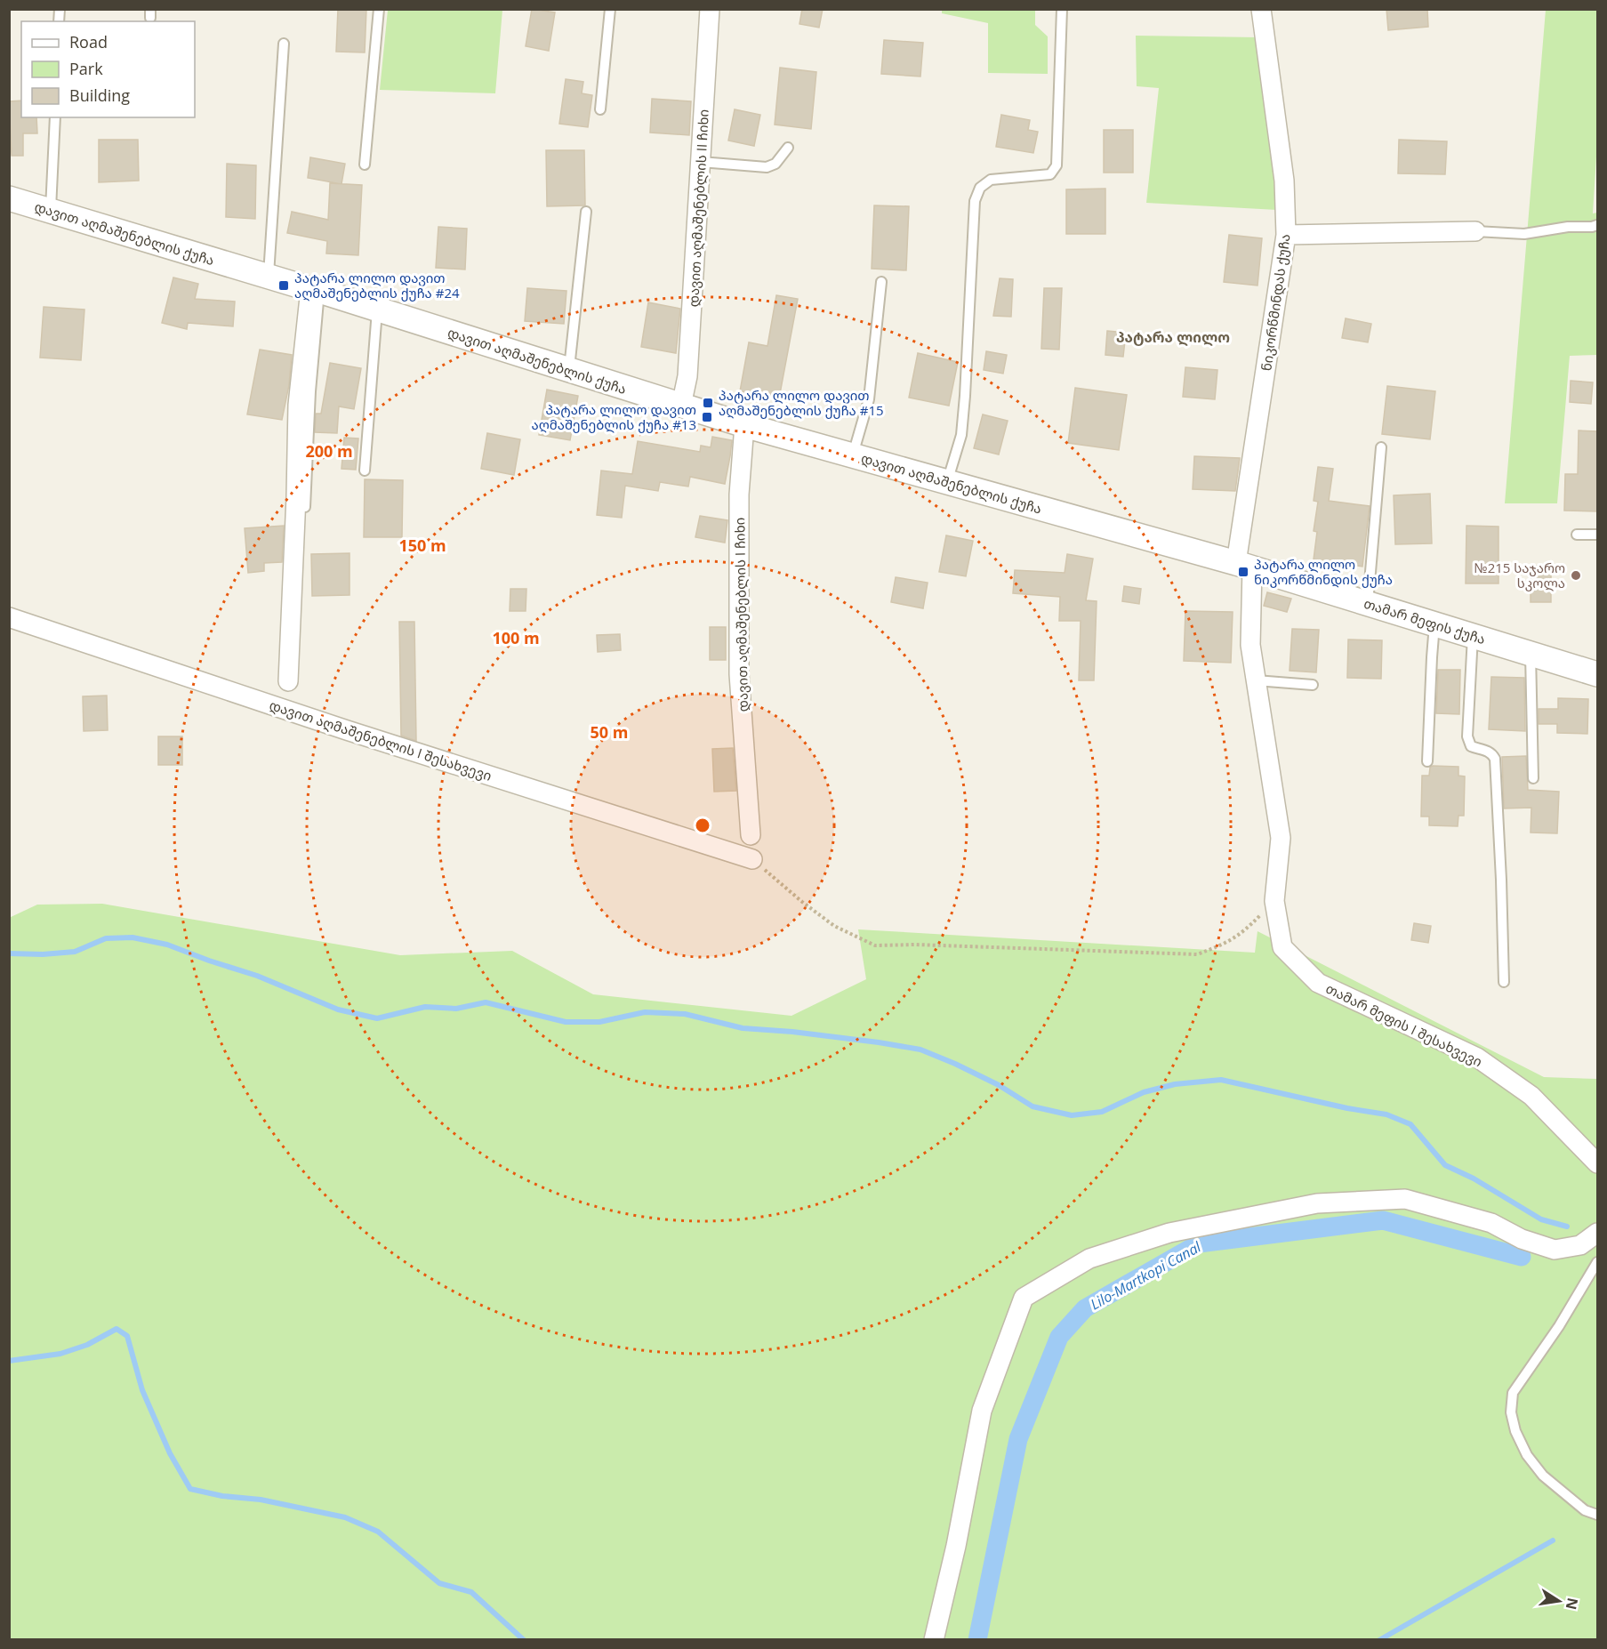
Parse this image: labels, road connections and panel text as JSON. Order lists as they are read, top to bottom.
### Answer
{
  "streets": {
    "street": [
      "დავით აღმაშენებლის II ჩიხი",
      "დავით აღმაშენებლის ქუჩა",
      "ნიკორწმინდას ქუჩა",
      "დავით აღმაშენებლის I ჩიხი",
      "თამარ მეფის ქუჩა",
      "დავით აღმაშენებლის I შესახვევი",
      "თამარ მეფის I შესახვევი"
    ]
  },
  "crossings": [
    ["დავით აღმაშენებლის II ჩიხი", "დავით აღმაშენებლის ქუჩა"],
    ["დავით აღმაშენებლის ქუჩა", "ნიკორწმინდას ქუჩა"],
    ["დავით აღმაშენებლის ქუჩა", "დავით აღმაშენებლის I ჩიხი"],
    ["დავით აღმაშენებლის ქუჩა", "თამარ მეფის ქუჩა"],
    ["დავით აღმაშენებლის ქუჩა", "თამარ მეფის I შესახვევი"],
    ["ნიკორწმინდას ქუჩა", "თამარ მეფის ქუჩა"],
    ["ნიკორწმინდას ქუჩა", "თამარ მეფის I შესახვევი"],
    ["თამარ მეფის ქუჩა", "თამარ მეფის I შესახვევი"]
  ],
  "districts": ["პატარა ლილო"],
  "water": ["Lilo-Martkopi Canal"],
  "places": {
    "transit": [
      "პატარა ლილო დავით აღმაშენებლის ქუჩა #24",
      "პატარა ლილო დავით აღმაშენებლის ქუჩა #15",
      "პატარა ლილო დავით აღმაშენებლის ქუჩა #13",
      "პატარა ლილო ნიკორწმინდის ქუჩა"
    ],
    "other": ["№215 საჯარო სკოლა"]
  },
  "legend": ["Road", "Park", "Building"],
  "north": "right",
  "rings": [
    "200 m",
    "150 m",
    "100 m",
    "50 m"
  ]
}
